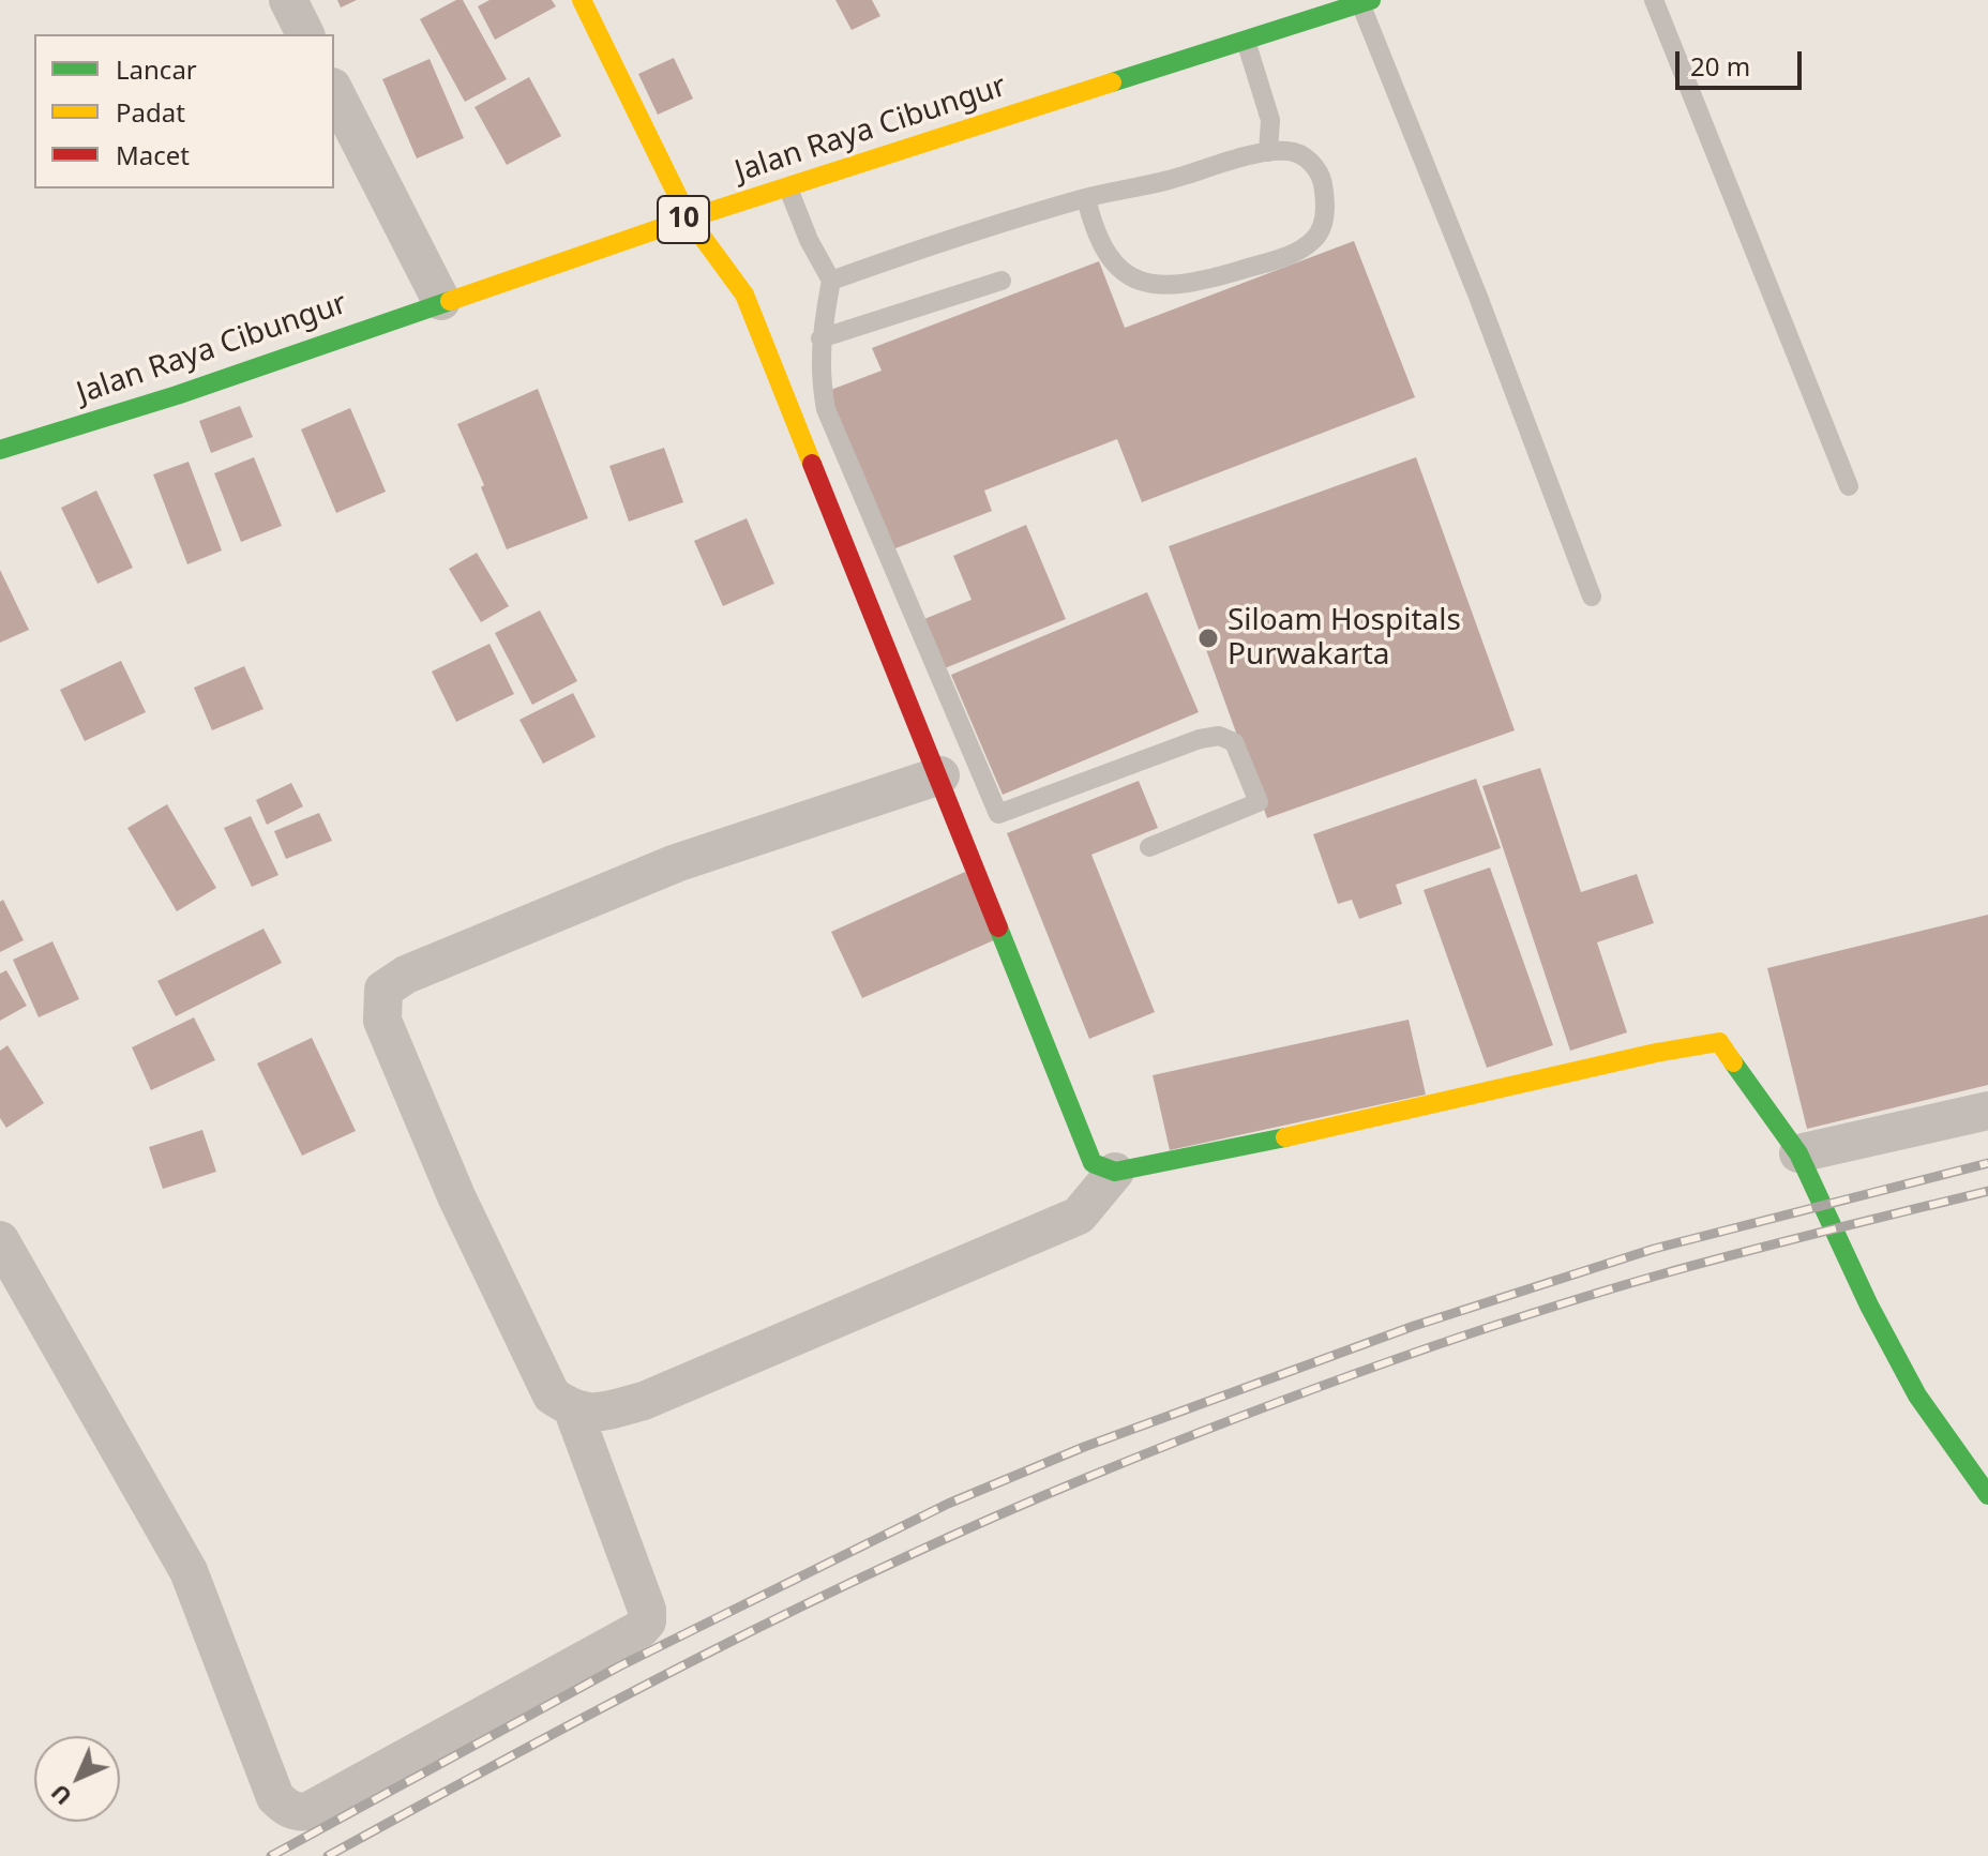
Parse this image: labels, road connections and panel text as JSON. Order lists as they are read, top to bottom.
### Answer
{
  "streets": {
    "main road": ["Jalan Raya Cibungur", "10"]
  },
  "places": ["Siloam Hospitals Purwakarta"],
  "legend": ["Lancar", "Padat", "Macet"],
  "scale_bar": "20 m",
  "north": "bottom left"
}
